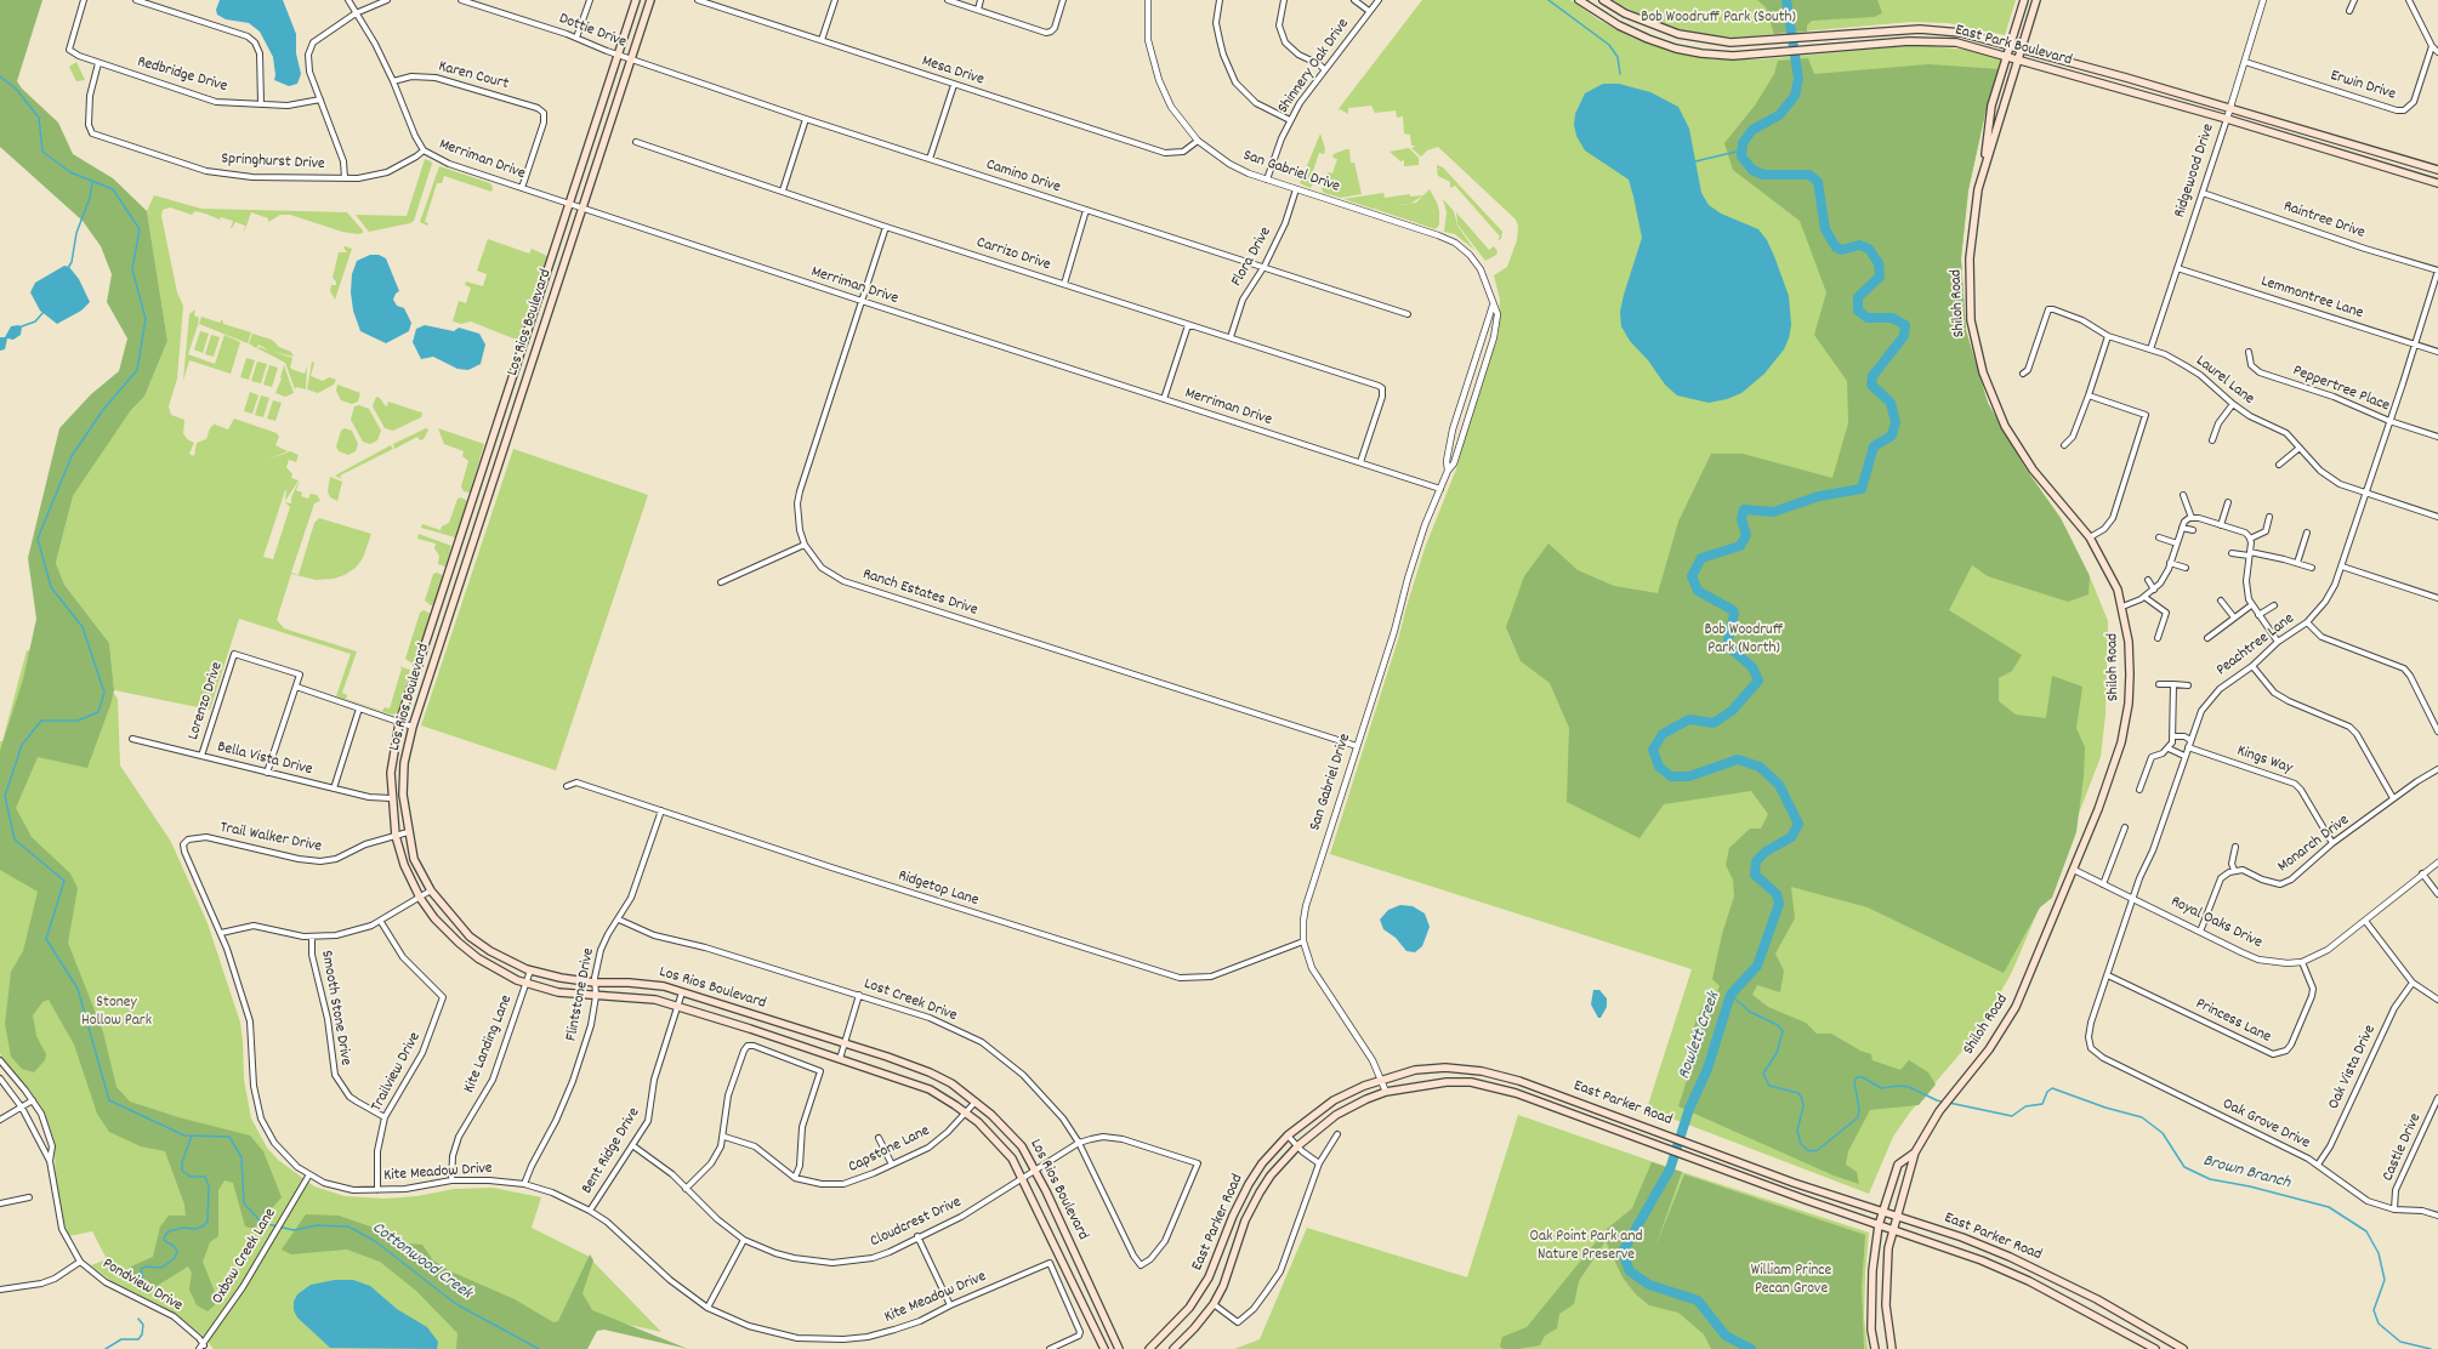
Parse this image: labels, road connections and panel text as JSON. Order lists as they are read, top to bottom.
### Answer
{
  "streets": {
    "main road": [
      "East Park Boulevard",
      "Shiloh Road",
      "Los Rios Boulevard",
      "East Parker Road"
    ],
    "street": [
      "Dottie Drive",
      "Shinnery Oak Drive",
      "Mesa Drive",
      "Redbridge Drive",
      "Karen Court",
      "Erwin Drive",
      "Merriman Drive",
      "Springhurst Drive",
      "Ridgewood Drive",
      "San Gabriel Drive",
      "Camino Drive",
      "Raintree Drive",
      "Carrizo Drive",
      "Flora Drive",
      "Lemmontree Lane",
      "Laurel Lane",
      "Peppertree Place",
      "Ranch Estates Drive",
      "Peachtree Lane",
      "Lorenzo Drive",
      "Bella Vista Drive",
      "Kings Way",
      "Trail Walker Drive",
      "Monarch Drive",
      "Ridgetop Lane",
      "Royal Oaks Drive",
      "Flintstone Drive",
      "Lost Creek Drive",
      "Smooth Stone Drive",
      "Princess Lane",
      "Kite Landing Lane",
      "Oak Vista Drive",
      "Trailview Drive",
      "Oak Grove Drive",
      "Castle Drive",
      "Capstone Lane",
      "Bent Ridge Drive",
      "Kite Meadow Drive",
      "Cloudcrest Drive",
      "Oxbow Creek Lane",
      "Pondview Drive"
    ]
  },
  "crossings": [
    ["Dottie Drive", "Camino Drive"],
    ["Dottie Drive", "Los Rios Boulevard"],
    ["East Park Boulevard", "Ridgewood Drive"],
    ["East Park Boulevard", "Shiloh Road"],
    ["Shinnery Oak Drive", "San Gabriel Drive"],
    ["Mesa Drive", "San Gabriel Drive"],
    ["Redbridge Drive", "Springhurst Drive"],
    ["Karen Court", "Merriman Drive"],
    ["Erwin Drive", "Ridgewood Drive"],
    ["Merriman Drive", "Springhurst Drive"],
    ["Merriman Drive", "San Gabriel Drive"],
    ["Merriman Drive", "Carrizo Drive"],
    ["Merriman Drive", "Los Rios Boulevard"],
    ["Merriman Drive", "Ranch Estates Drive"],
    ["Ridgewood Drive", "Raintree Drive"],
    ["Ridgewood Drive", "Lemmontree Lane"],
    ["Ridgewood Drive", "Laurel Lane"],
    ["San Gabriel Drive", "Flora Drive"],
    ["San Gabriel Drive", "Ranch Estates Drive"],
    ["San Gabriel Drive", "Ridgetop Lane"],
    ["San Gabriel Drive", "East Parker Road"],
    ["Camino Drive", "Flora Drive"],
    ["Camino Drive", "Los Rios Boulevard"],
    ["Raintree Drive", "Peachtree Lane"],
    ["Carrizo Drive", "Flora Drive"],
    ["Carrizo Drive", "Ranch Estates Drive"],
    ["Lemmontree Lane", "Peachtree Lane"],
    ["Shiloh Road", "Royal Oaks Drive"],
    ["Shiloh Road", "East Parker Road"],
    ["Los Rios Boulevard", "Bella Vista Drive"],
    ["Los Rios Boulevard", "Trail Walker Drive"],
    ["Los Rios Boulevard", "Flintstone Drive"],
    ["Los Rios Boulevard", "Kite Landing Lane"],
    ["Los Rios Boulevard", "Capstone Lane"],
    ["Los Rios Boulevard", "Bent Ridge Drive"],
    ["Los Rios Boulevard", "Cloudcrest Drive"],
    ["Laurel Lane", "Peachtree Lane"],
    ["Peppertree Place", "Peachtree Lane"],
    ["Peachtree Lane", "Kings Way"],
    ["Peachtree Lane", "Royal Oaks Drive"],
    ["Peachtree Lane", "Princess Lane"],
    ["Peachtree Lane", "Oak Grove Drive"],
    ["Lorenzo Drive", "Bella Vista Drive"],
    ["Kings Way", "Monarch Drive"],
    ["Trail Walker Drive", "Kite Meadow Drive"],
    ["Ridgetop Lane", "Flintstone Drive"],
    ["Royal Oaks Drive", "Princess Lane"],
    ["Flintstone Drive", "Lost Creek Drive"],
    ["Flintstone Drive", "Kite Meadow Drive"],
    ["Lost Creek Drive", "Cloudcrest Drive"],
    ["Smooth Stone Drive", "Trailview Drive"],
    ["Kite Landing Lane", "Kite Meadow Drive"],
    ["Oak Vista Drive", "Oak Grove Drive"],
    ["Trailview Drive", "Kite Meadow Drive"],
    ["Oak Grove Drive", "Castle Drive"],
    ["Bent Ridge Drive", "Kite Meadow Drive"],
    ["Bent Ridge Drive", "Cloudcrest Drive"],
    ["Kite Meadow Drive", "Oxbow Creek Lane"],
    ["Oxbow Creek Lane", "Pondview Drive"]
  ],
  "water": ["Rowlett Creek", "Brown Branch", "Cottonwood Creek"],
  "parks": [
    "Bob Woodruff Park (South)",
    "Bob Woodruff Park (North)",
    "Stoney Hollow Park",
    "Oak Point Park and Nature Preserve",
    "William Prince Pecan Grove"
  ]
}
